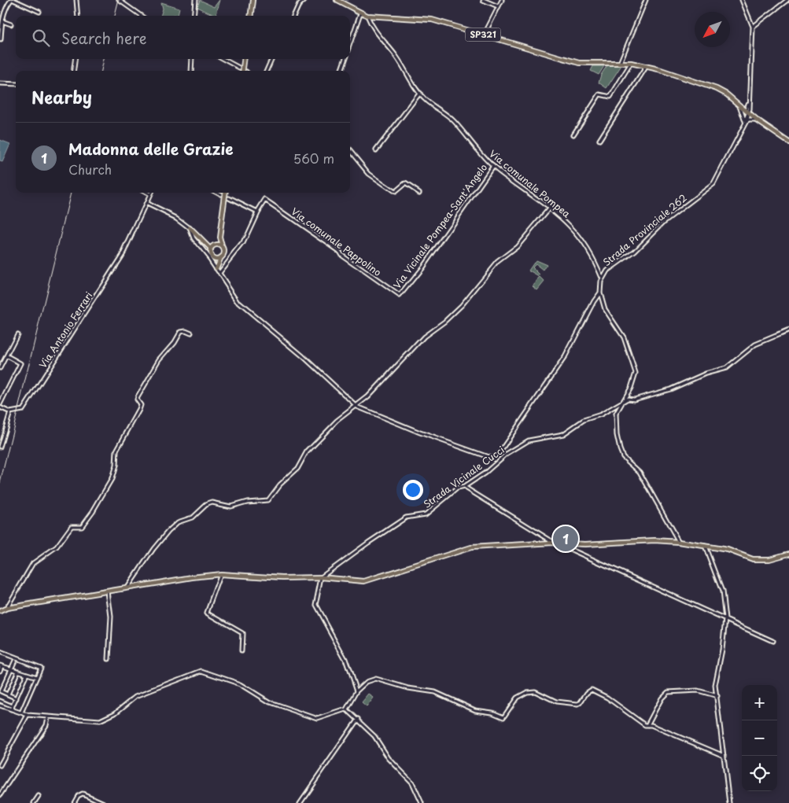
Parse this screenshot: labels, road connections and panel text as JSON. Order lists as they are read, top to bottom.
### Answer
{
  "streets": {
    "main road": ["SP321"],
    "street": [
      "Via comunale Pompea",
      "Via Vicinale Pompea-Sant'Angelo",
      "Strada Provinciale 262",
      "Via comunale Pappolino",
      "Via Antonio Ferrari",
      "Strada Vicinale Cucci"
    ]
  },
  "crossings": [
    ["SP321", "Via comunale Pompea"],
    ["SP321", "Strada Provinciale 262"],
    ["Via comunale Pompea", "Via Vicinale Pompea-Sant'Angelo"],
    ["Via comunale Pompea", "Strada Provinciale 262"],
    ["Via Vicinale Pompea-Sant'Angelo", "Via comunale Pappolino"],
    ["Strada Provinciale 262", "Strada Vicinale Cucci"]
  ],
  "north": "bottom left",
  "page": {
    "search": "Search here",
    "heading": "Nearby",
    "list": [
      {
        "mark": "1",
        "name": "Madonna delle Grazie",
        "note": "Church",
        "value": "560 m"
      }
    ],
    "pins": "1",
    "map_buttons": ["+", "−"]
  }
}
